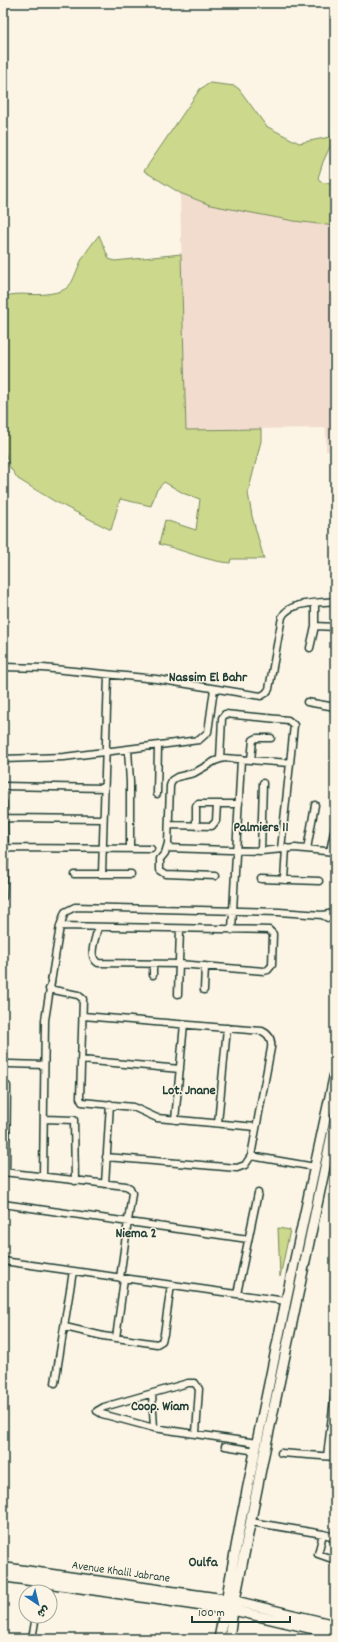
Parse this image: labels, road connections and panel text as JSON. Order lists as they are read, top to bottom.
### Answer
{
  "streets": {
    "main road": ["Avenue Khalil Jabrane"]
  },
  "districts": [
    "Nassim El Bahr",
    "Palmiers 11",
    "Lot. Jnane",
    "Niema 2",
    "Coop. Wiam",
    "Oulfa"
  ],
  "scale_bar": "100 m",
  "north": "bottom right"
}
